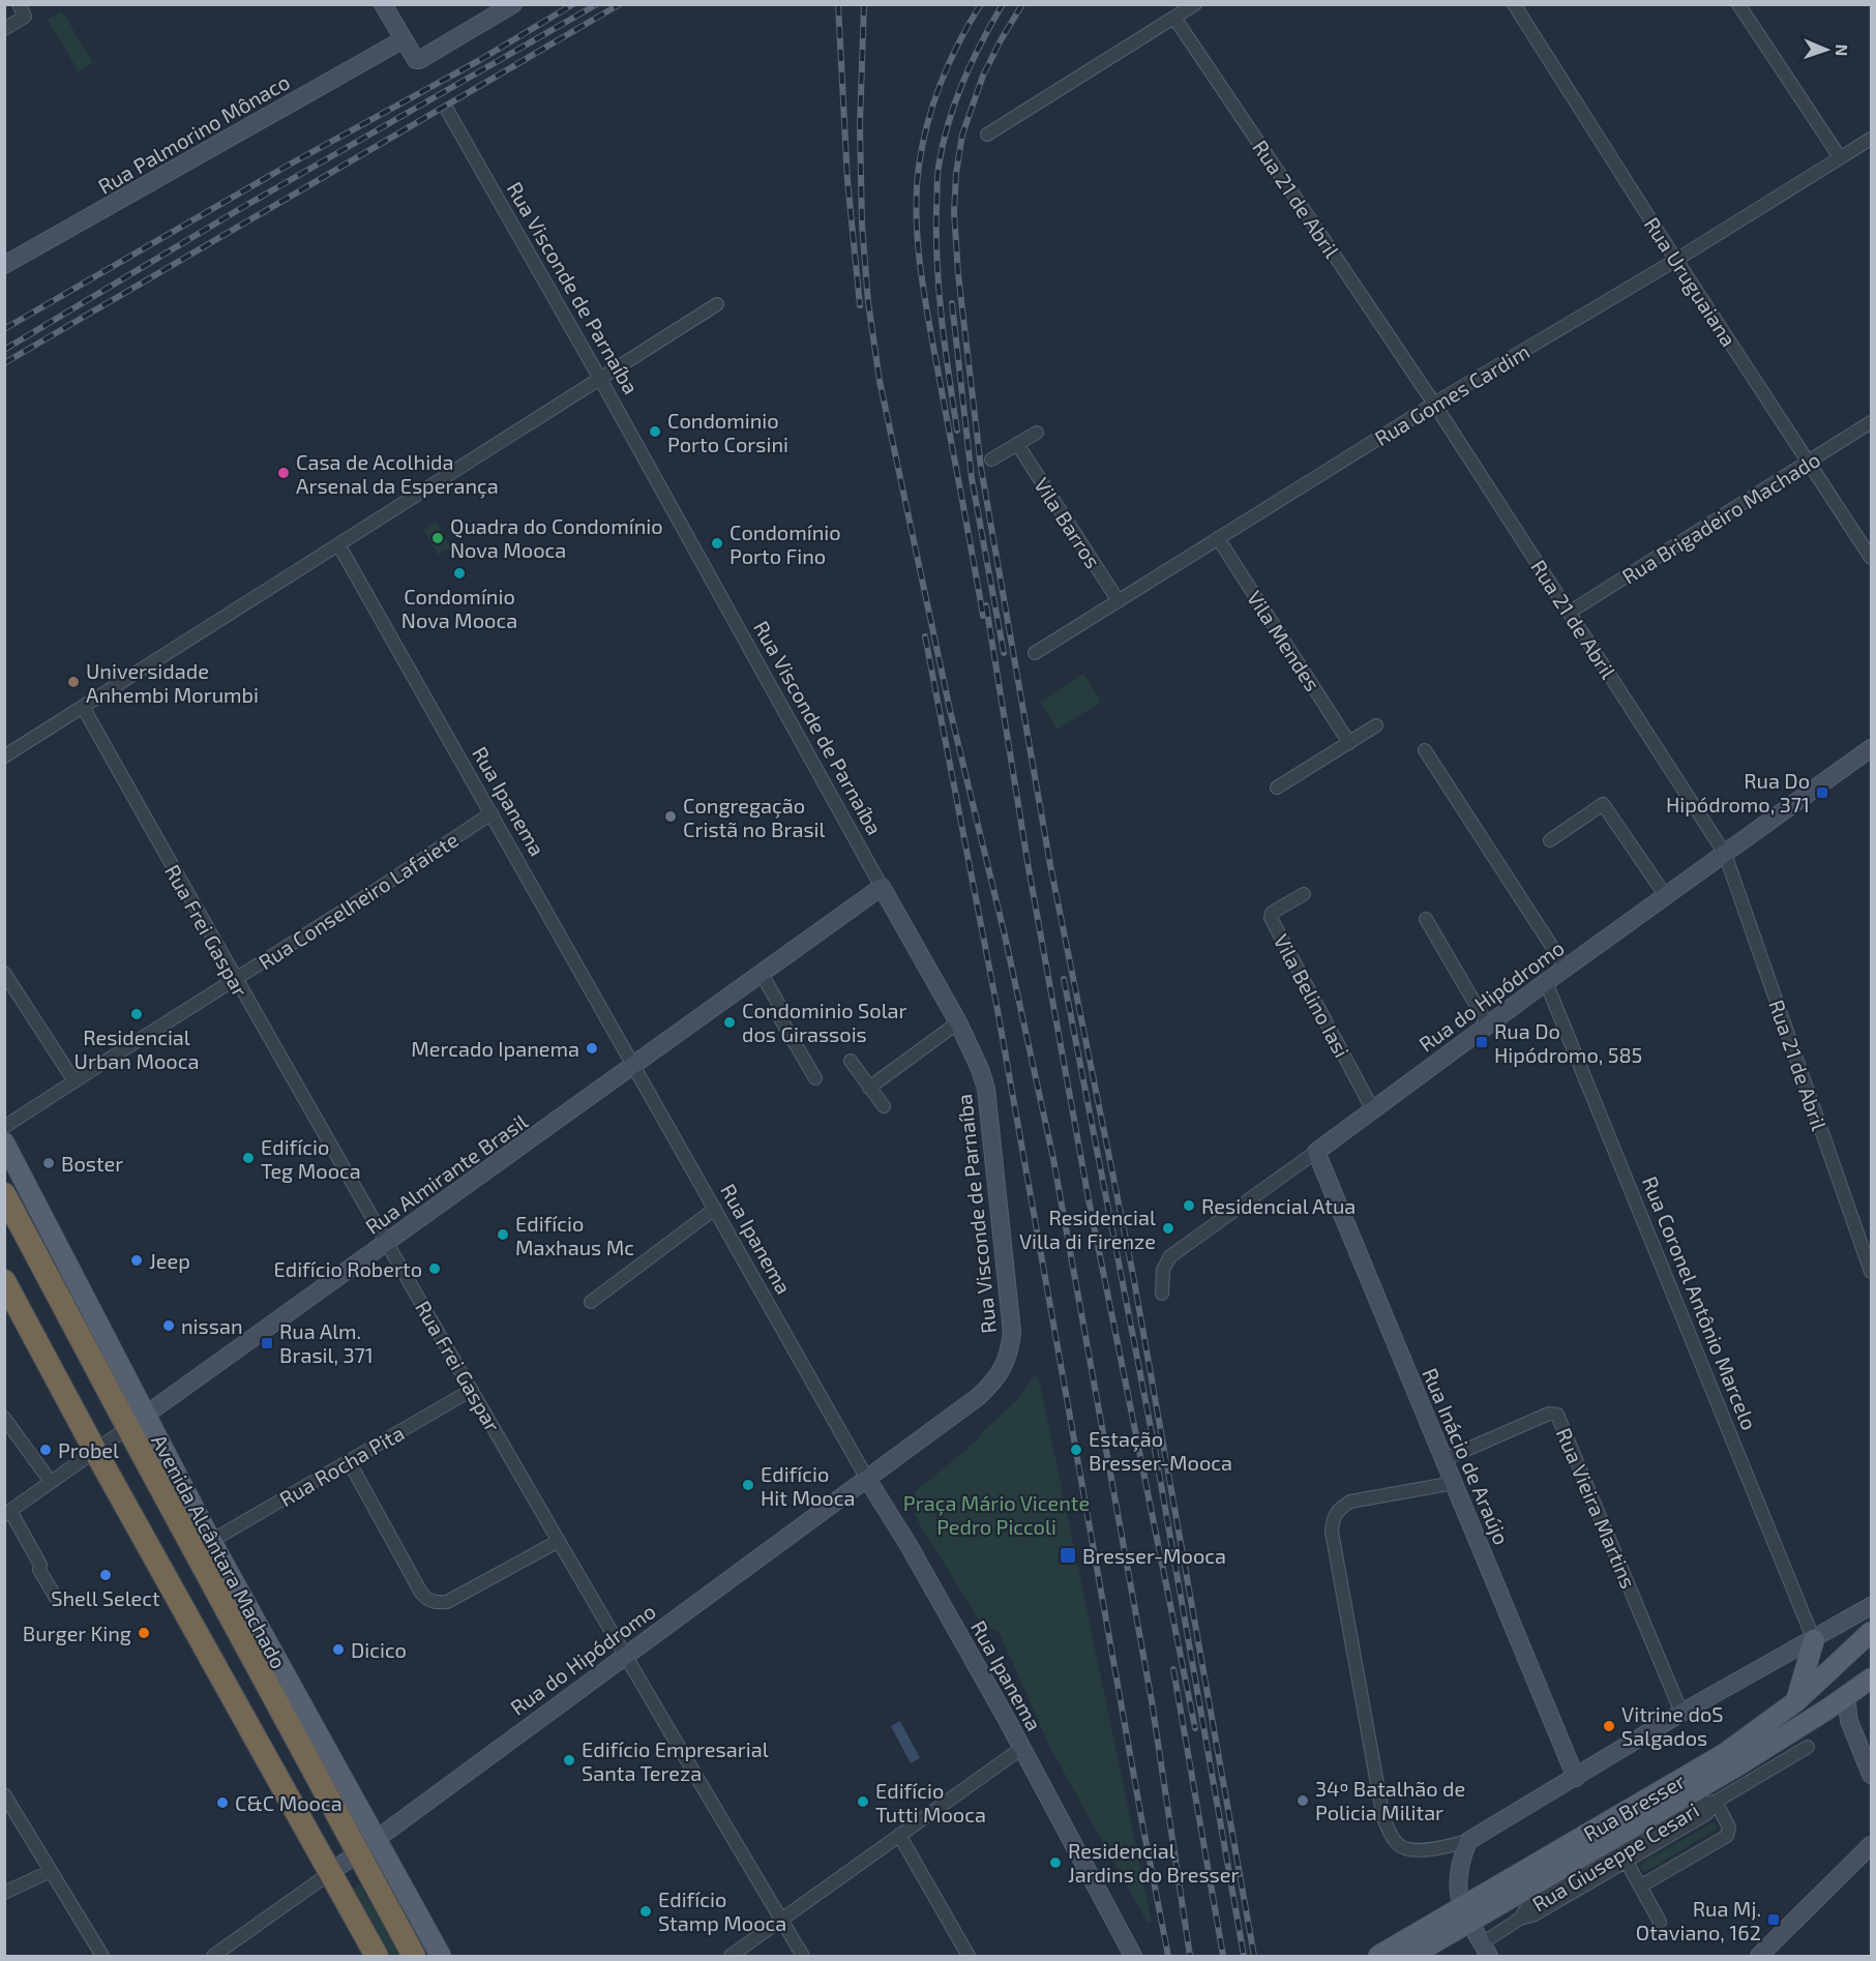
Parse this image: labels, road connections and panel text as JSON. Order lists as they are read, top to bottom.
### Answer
{
  "streets": {
    "highway": ["Avenida Alcântara Machado"],
    "main road": ["Rua Bresser"],
    "street": [
      "Rua Palmorino Mônaco",
      "Rua 21 de Abril",
      "Rua Uruguaiana",
      "Rua Visconde de Parnaíba",
      "Rua Gomes Cardim",
      "Rua Brigadeiro Machado",
      "Vila Barros",
      "Vila Mendes",
      "Rua Ipanema",
      "Rua Conselheiro Lafaiete",
      "Rua Frei Gaspar",
      "Vila Belino Iasi",
      "Rua do Hipódromo",
      "Rua Almirante Brasil",
      "Rua Coronel Antônio Marcelo",
      "Rua Inácio de Araújo",
      "Rua Rocha Pita",
      "Rua Vieira Martins",
      "Rua Giuseppe Cesari"
    ]
  },
  "crossings": [
    ["Rua 21 de Abril", "Rua Gomes Cardim"],
    ["Rua 21 de Abril", "Rua Brigadeiro Machado"],
    ["Rua 21 de Abril", "Rua do Hipódromo"],
    ["Rua Uruguaiana", "Rua Gomes Cardim"],
    ["Rua Uruguaiana", "Rua Brigadeiro Machado"],
    ["Rua Visconde de Parnaíba", "Rua do Hipódromo"],
    ["Rua Visconde de Parnaíba", "Rua Almirante Brasil"],
    ["Rua Gomes Cardim", "Vila Barros"],
    ["Rua Gomes Cardim", "Vila Mendes"],
    ["Rua Ipanema", "Rua Conselheiro Lafaiete"],
    ["Rua Ipanema", "Rua do Hipódromo"],
    ["Rua Ipanema", "Rua Almirante Brasil"],
    ["Rua Conselheiro Lafaiete", "Rua Frei Gaspar"],
    ["Rua Frei Gaspar", "Rua do Hipódromo"],
    ["Rua Frei Gaspar", "Rua Almirante Brasil"],
    ["Rua Frei Gaspar", "Rua Rocha Pita"],
    ["Vila Belino Iasi", "Rua do Hipódromo"],
    ["Rua do Hipódromo", "Rua Coronel Antônio Marcelo"],
    ["Rua do Hipódromo", "Rua Inácio de Araújo"],
    ["Rua do Hipódromo", "Avenida Alcântara Machado"],
    ["Rua Almirante Brasil", "Avenida Alcântara Machado"],
    ["Rua Inácio de Araújo", "Rua Vieira Martins"],
    ["Rua Rocha Pita", "Avenida Alcântara Machado"]
  ],
  "parks": ["Praça Mário Vicente Pedro Piccoli"],
  "places": {
    "other": [
      "Condominio Porto Corsini",
      "Casa de Acolhida Arsenal da Esperança",
      "Quadra do Condomínio Nova Mooca",
      "Condomínio Porto Fino",
      "Condomínio Nova Mooca",
      "Universidade Anhembi Morumbi",
      "Congregação Cristã no Brasil",
      "Residencial Urban Mooca",
      "Condominio Solar dos Girassois",
      "Mercado Ipanema",
      "Edifício Teg Mooca",
      "Boster",
      "Residencial Atua",
      "Residencial Villa di Firenze",
      "Edifício Maxhaus Mc",
      "Jeep",
      "Edifício Roberto",
      "nissan",
      "Probel",
      "Estação Bresser-Mooca",
      "Edifício Hit Mooca",
      "Shell Select",
      "Burger King",
      "Dicico",
      "Vitrine doS Salgados",
      "Edifício Empresarial Santa Tereza",
      "34º Batalhão de Policia Militar",
      "Edifício Tutti Mooca",
      "C&C Mooca",
      "Residencial Jardins do Bresser",
      "Edifício Stamp Mooca"
    ],
    "transit": [
      "Rua Do Hipódromo, 371",
      "Rua Do Hipódromo, 585",
      "Rua Alm. Brasil, 371",
      "Bresser-Mooca",
      "Rua Mj. Otaviano, 162"
    ]
  },
  "north": "right"
}
